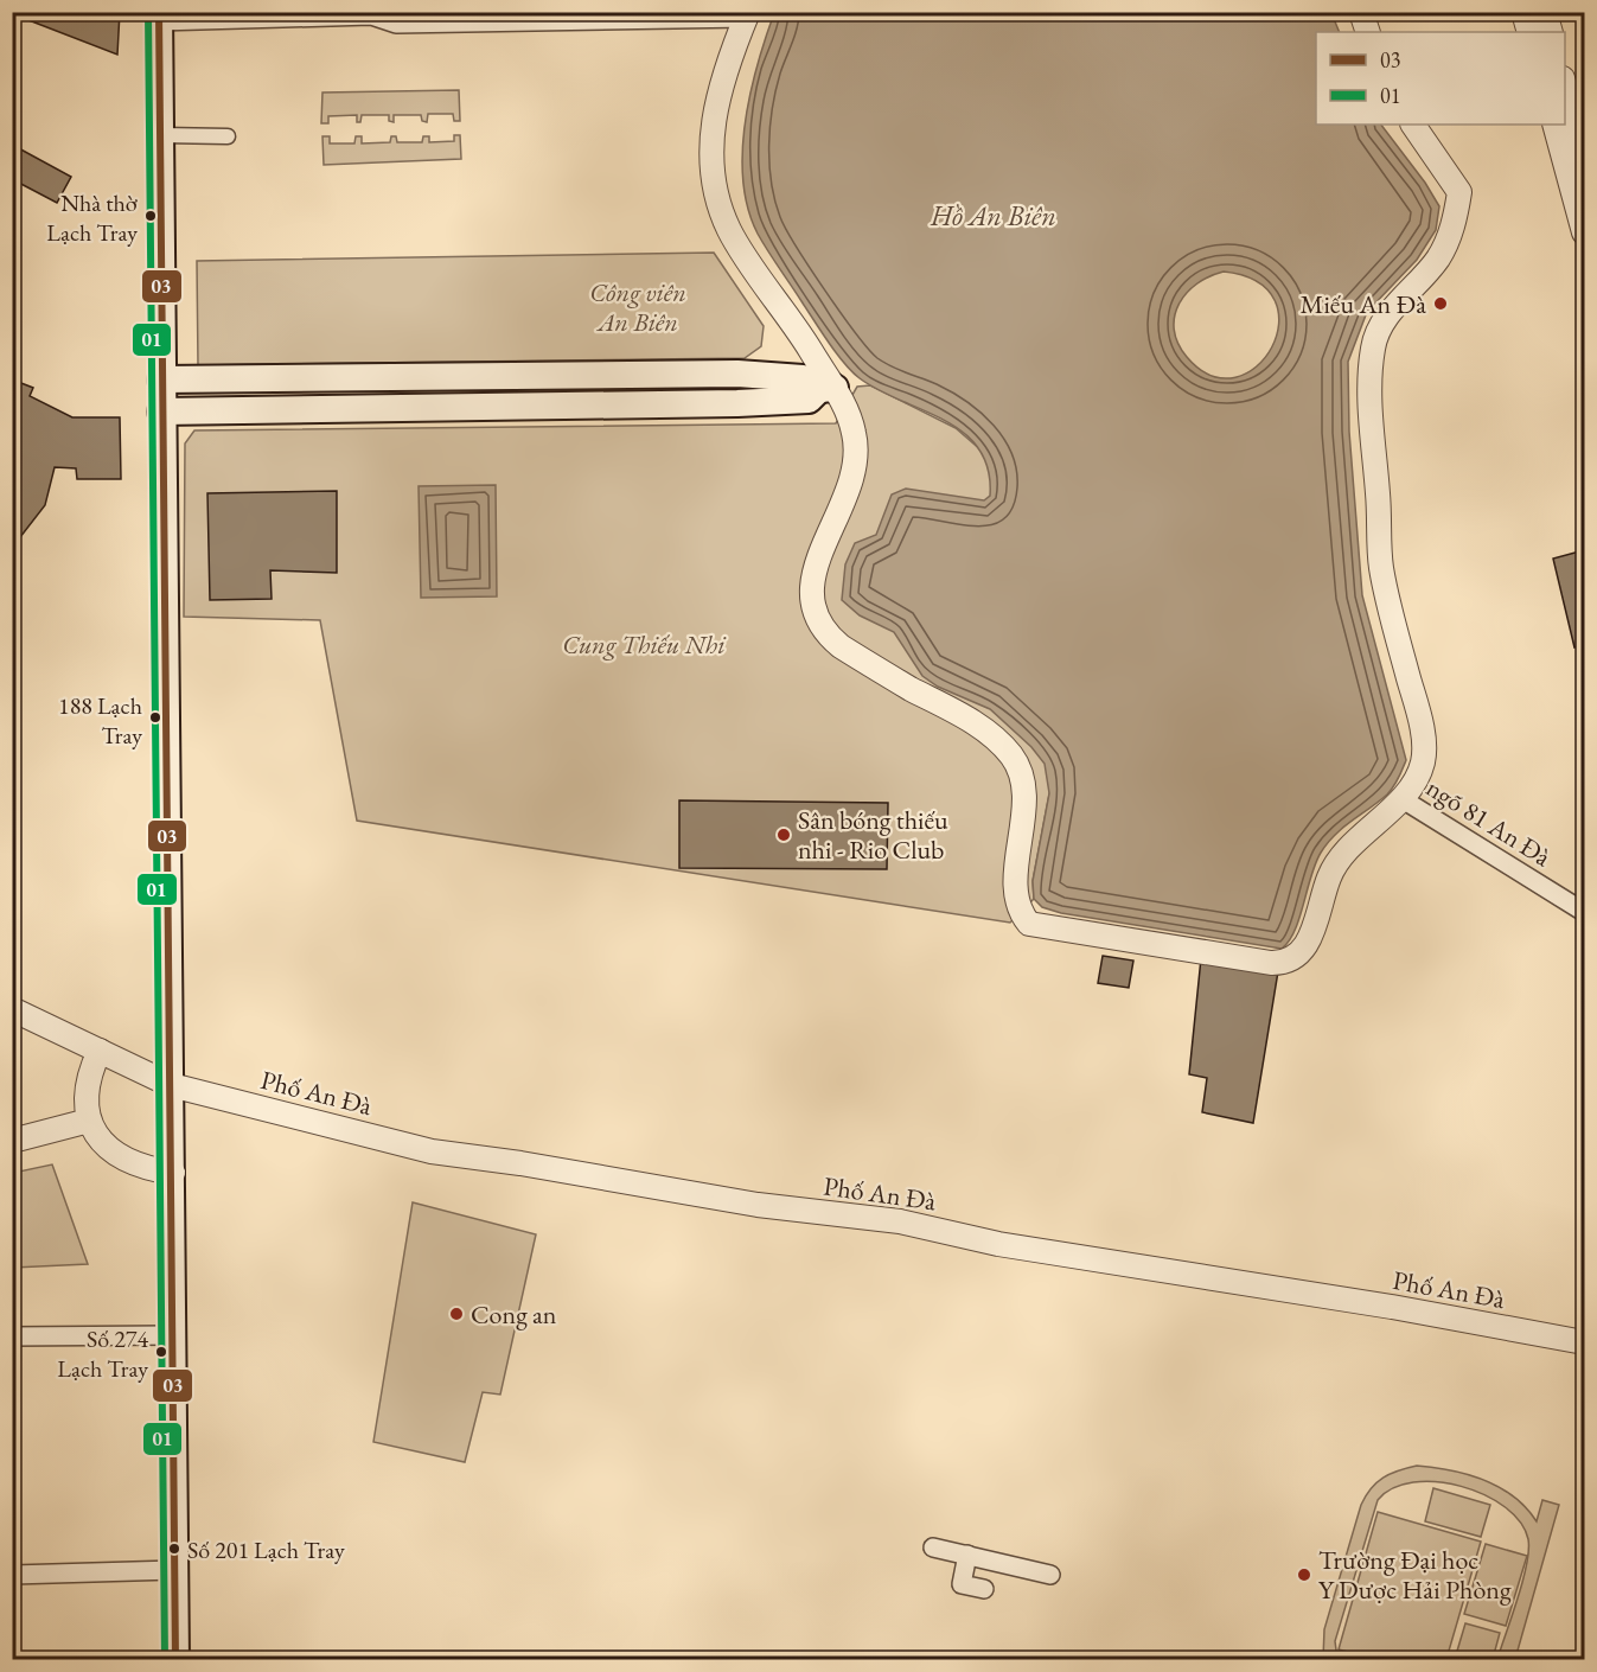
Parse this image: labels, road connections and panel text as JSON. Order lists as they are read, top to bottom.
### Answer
{
  "streets": {
    "street": ["ngõ 81 An Đà", "Phố An Đà"]
  },
  "water": ["Hồ An Biên"],
  "parks": ["Công viên An Biên", "Cung Thiếu Nhi"],
  "places": [
    "Nhà thờ Lạch Tray",
    "Miếu An Đà",
    "188 Lạch Tray",
    "Sân bóng thiếu nhi - Rio Club",
    "Cong an",
    "Số 274 Lạch Tray",
    "Số 201 Lạch Tray",
    "Trường Đại học Y Dược Hải Phòng"
  ],
  "lines": ["transit line 03", "transit line 01"],
  "legend": ["03", "01"]
}
